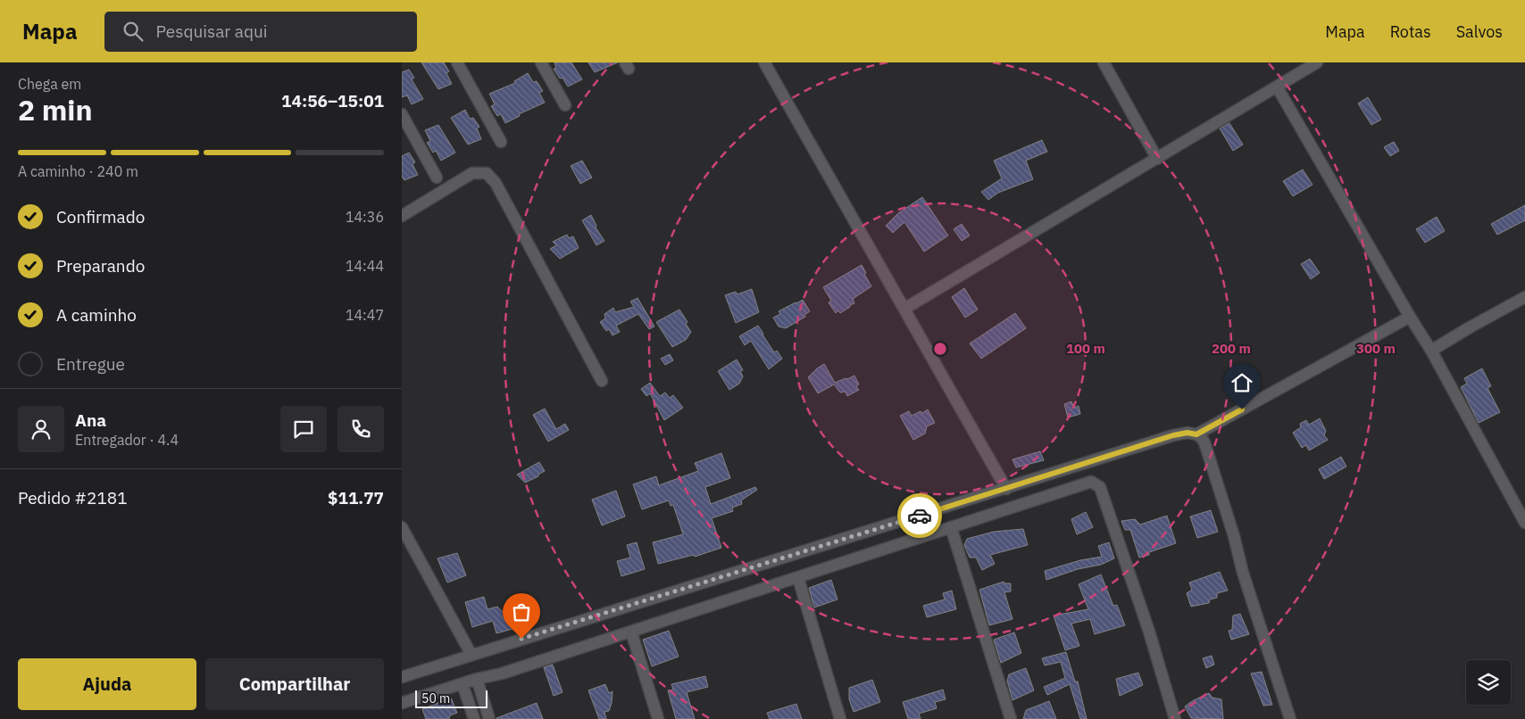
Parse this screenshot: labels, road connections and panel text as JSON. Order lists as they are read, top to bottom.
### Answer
{
  "scale_bar": "50 m",
  "page": {
    "header": "Mapa",
    "search": "Pesquisar aqui",
    "nav": ["Mapa", "Rotas", "Salvos"],
    "heading": ["2 min", "Chega em", "14:56–15:01"],
    "panel": [
      "Ana",
      "Entregador · 4.4",
      "Pedido #2181",
      "$11.77"
    ],
    "bar": "A caminho · 240 m",
    "list": [
      ["Confirmado", "14:36"],
      ["Preparando", "14:44"],
      ["A caminho", "14:47"],
      "Entregue"
    ],
    "buttons": ["Ajuda", "Compartilhar"],
    "scale": "50 m"
  },
  "rings": ["100 m", "200 m", "300 m"]
}
